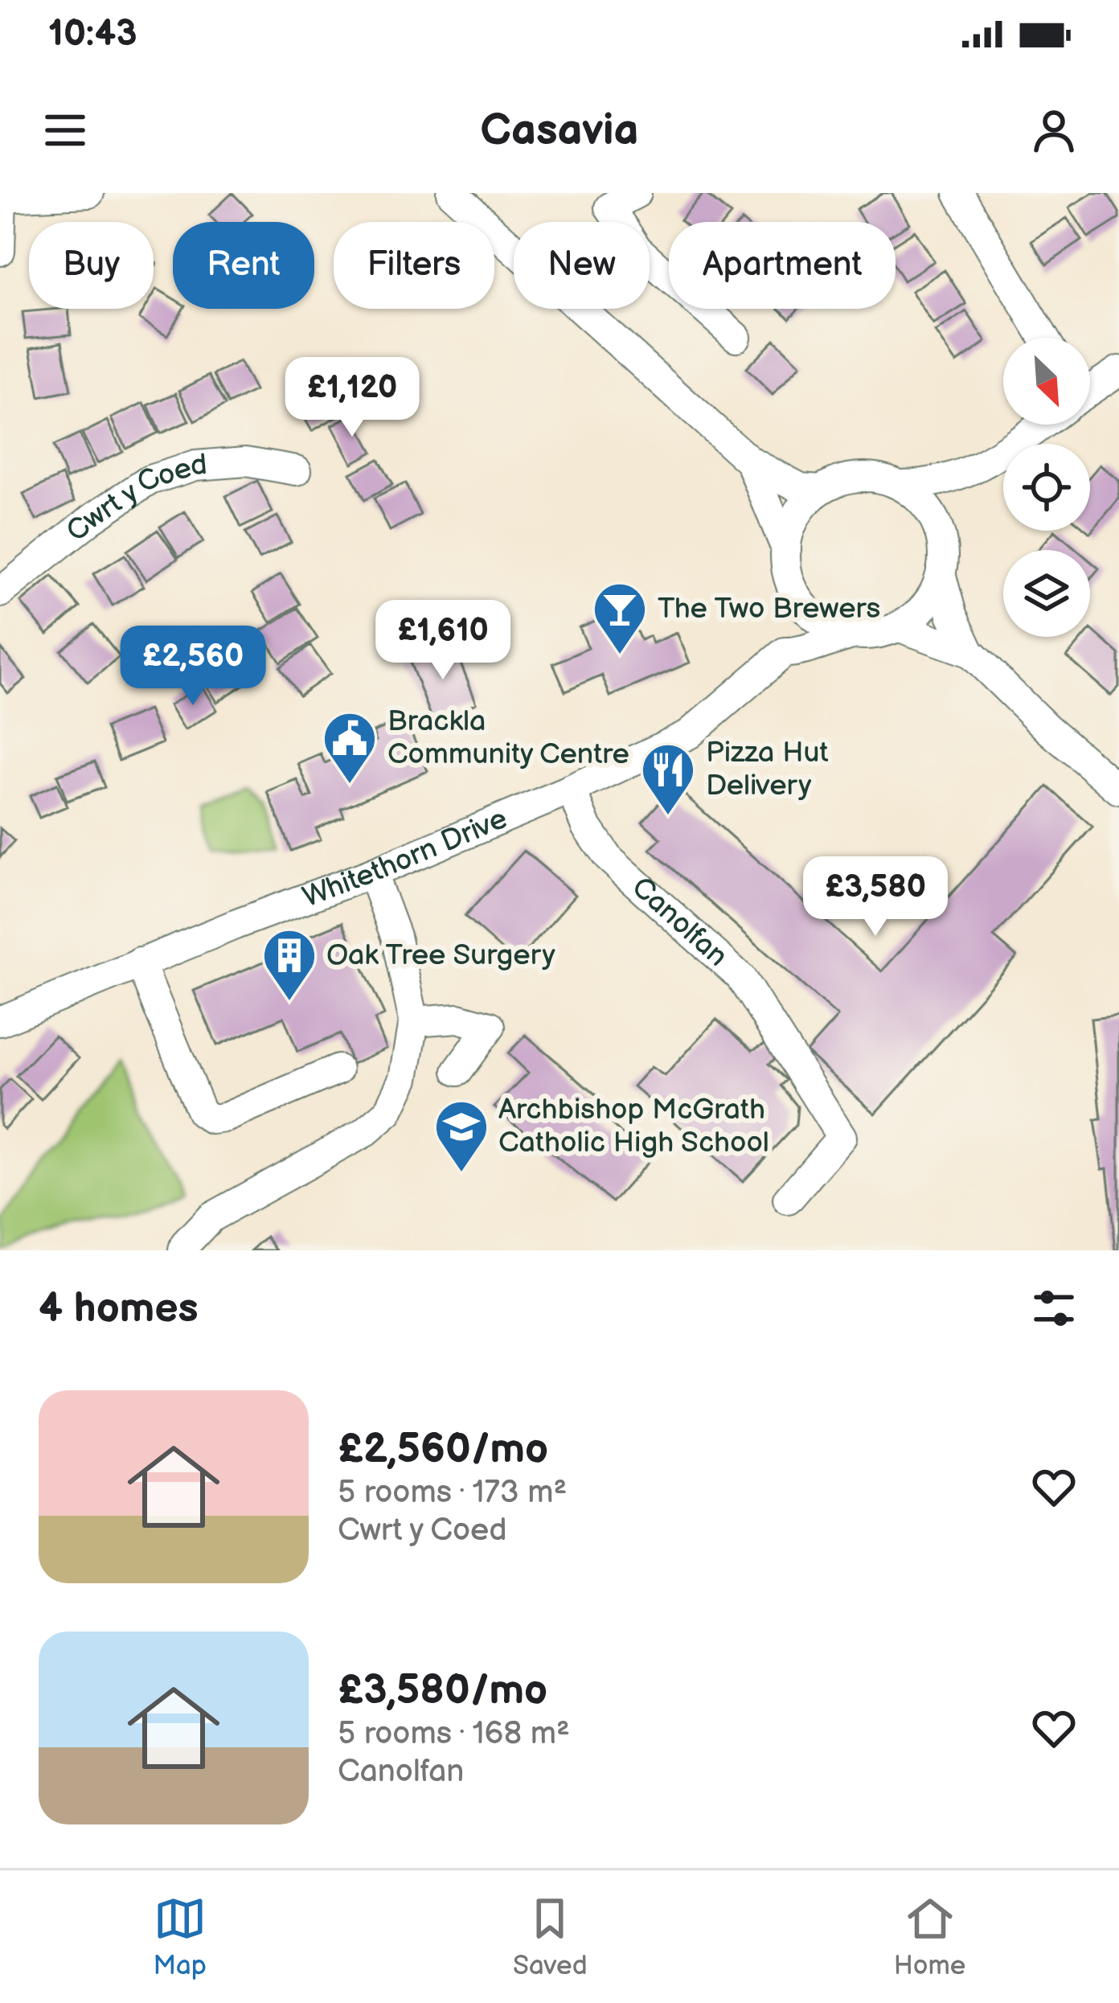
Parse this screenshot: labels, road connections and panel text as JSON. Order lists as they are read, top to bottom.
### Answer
{
  "streets": {
    "street": ["Cwrt y Coed", "Whitethorn Drive", "Canolfan"]
  },
  "crossings": [
    ["Whitethorn Drive", "Canolfan"]
  ],
  "places": {
    "bar": ["The Two Brewers"],
    "public building": ["Brackla Community Centre"],
    "restaurant": ["Pizza Hut Delivery"],
    "building": ["Oak Tree Surgery"],
    "school or university": ["Archbishop McGrath Catholic High School"]
  },
  "north": "bottom right",
  "page": {
    "status": "10:43",
    "header": "Casavia",
    "chip": [
      "Buy",
      "Rent",
      "Filters",
      "New",
      "Apartment"
    ],
    "price": [
      "£1,120",
      "£1,610",
      "£2,560",
      "£3,580"
    ],
    "heading": "4 homes",
    "list": [
      {
        "name": "£2,560/mo",
        "note": "5 rooms · 173 m² · Cwrt y Coed"
      },
      {
        "name": "£3,580/mo",
        "note": "5 rooms · 168 m² · Canolfan"
      }
    ],
    "tabs": ["Map", "Saved", "Home"]
  }
}
